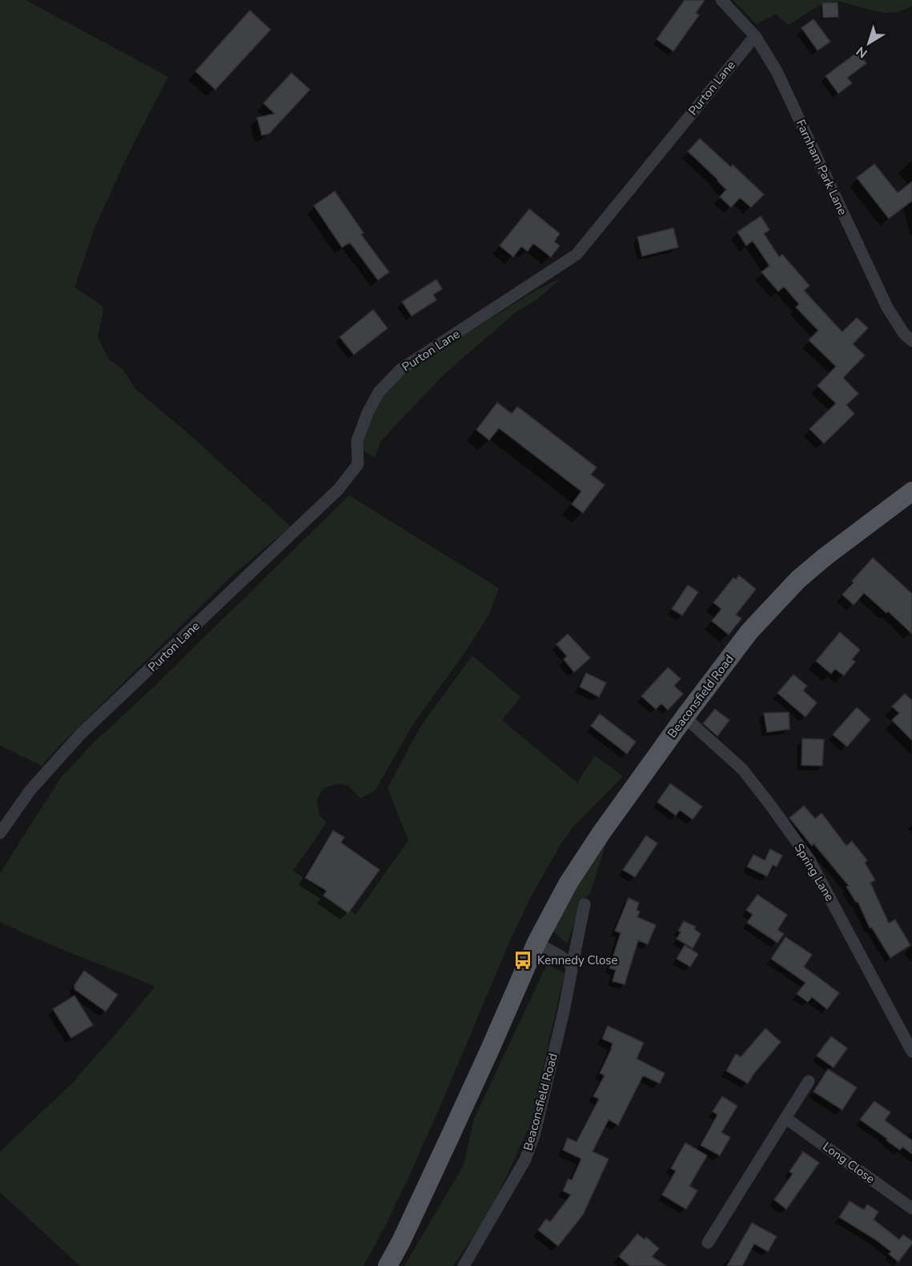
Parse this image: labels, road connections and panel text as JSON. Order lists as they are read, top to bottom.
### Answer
{
  "streets": {
    "main road": ["Beaconsfield Road"],
    "street": [
      "Purton Lane",
      "Farnham Park Lane",
      "Spring Lane",
      "Long Close"
    ]
  },
  "crossings": [
    ["Purton Lane", "Farnham Park Lane"],
    ["Beaconsfield Road", "Spring Lane"]
  ],
  "places": {
    "bus stop": ["Kennedy Close"]
  },
  "north": "bottom left"
}
